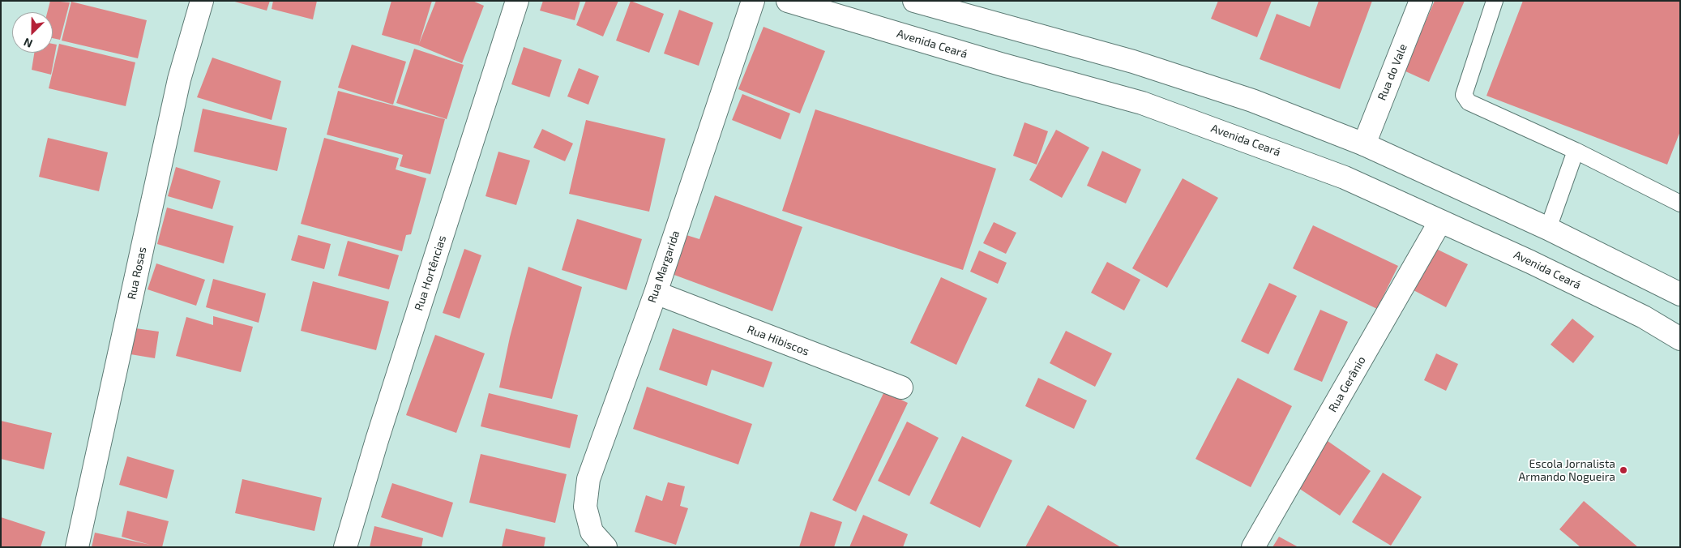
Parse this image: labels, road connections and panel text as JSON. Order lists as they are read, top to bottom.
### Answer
{
  "streets": {
    "street": [
      "Avenida Ceará",
      "Rua do Vale",
      "Rua Margarida",
      "Rua Rosas",
      "Rua Hortências",
      "Rua Hibiscos",
      "Rua Gerânio"
    ]
  },
  "crossings": [
    ["Avenida Ceará", "Rua Gerânio"],
    ["Rua Margarida", "Rua Hibiscos"]
  ],
  "places": ["Escola Jornalista Armando Nogueira"],
  "north": "bottom left"
}
